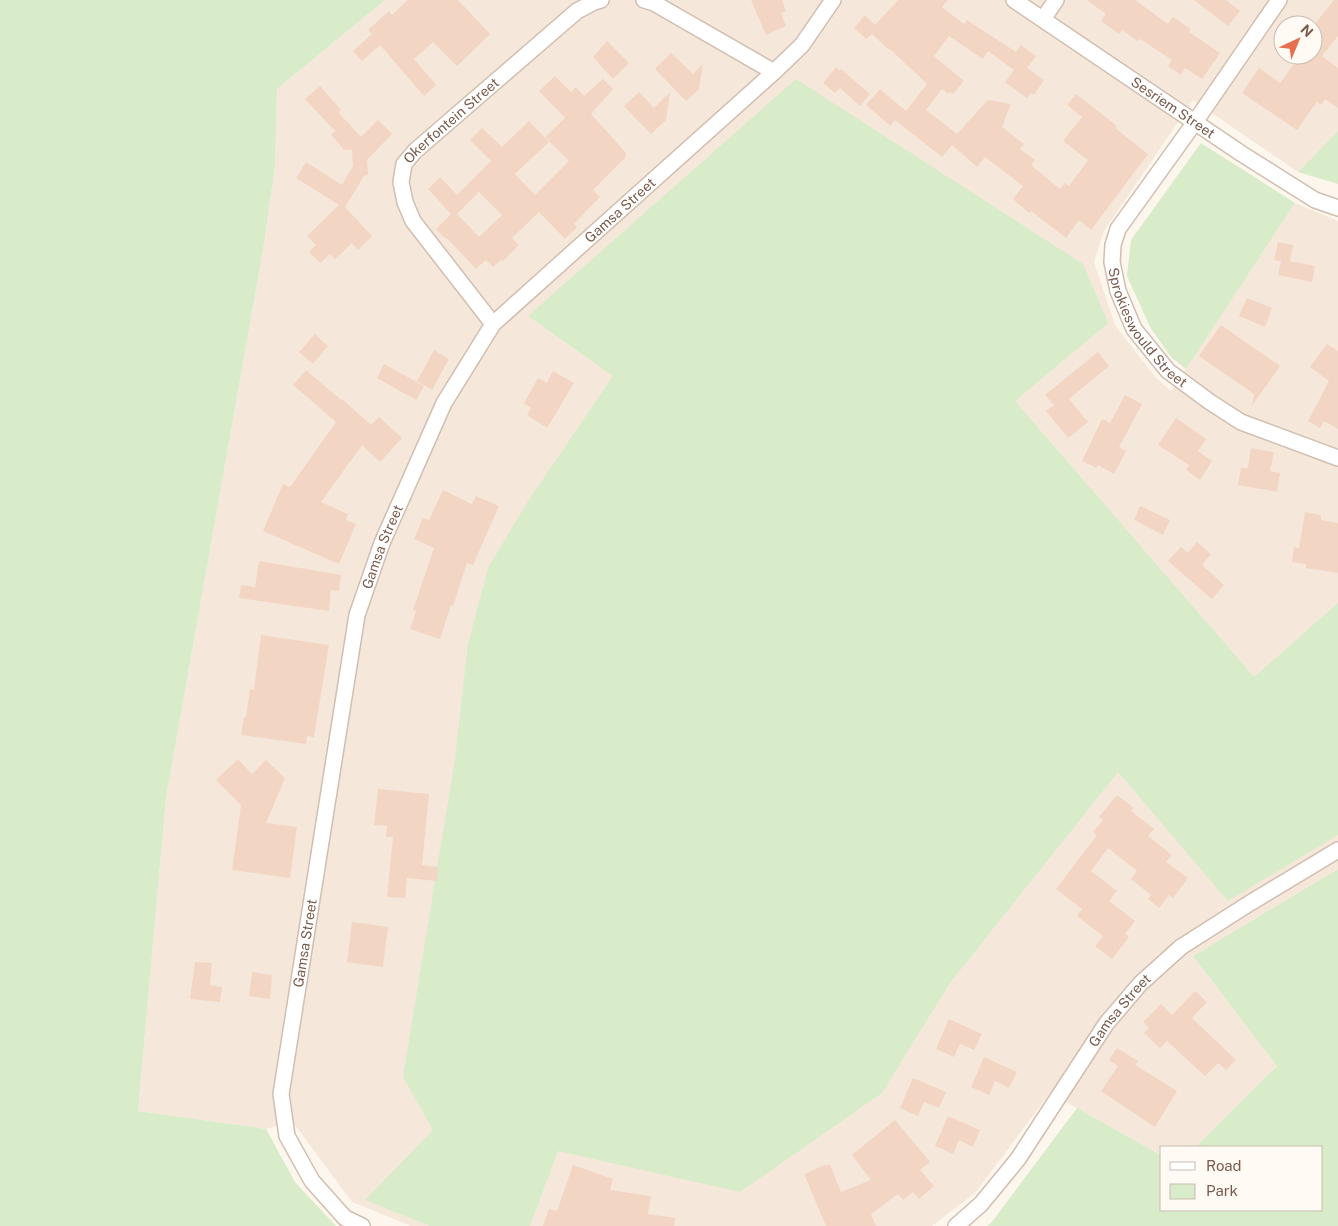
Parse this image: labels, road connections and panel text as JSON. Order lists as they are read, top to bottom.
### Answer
{
  "streets": {
    "street": [
      "Sesriem Street",
      "Okerfontein Street",
      "Gamsa Street",
      "Sprokieswould Street"
    ]
  },
  "crossings": [
    ["Sesriem Street", "Sprokieswould Street"],
    ["Okerfontein Street", "Gamsa Street"]
  ],
  "legend": ["Road", "Park"],
  "north": "top right"
}
